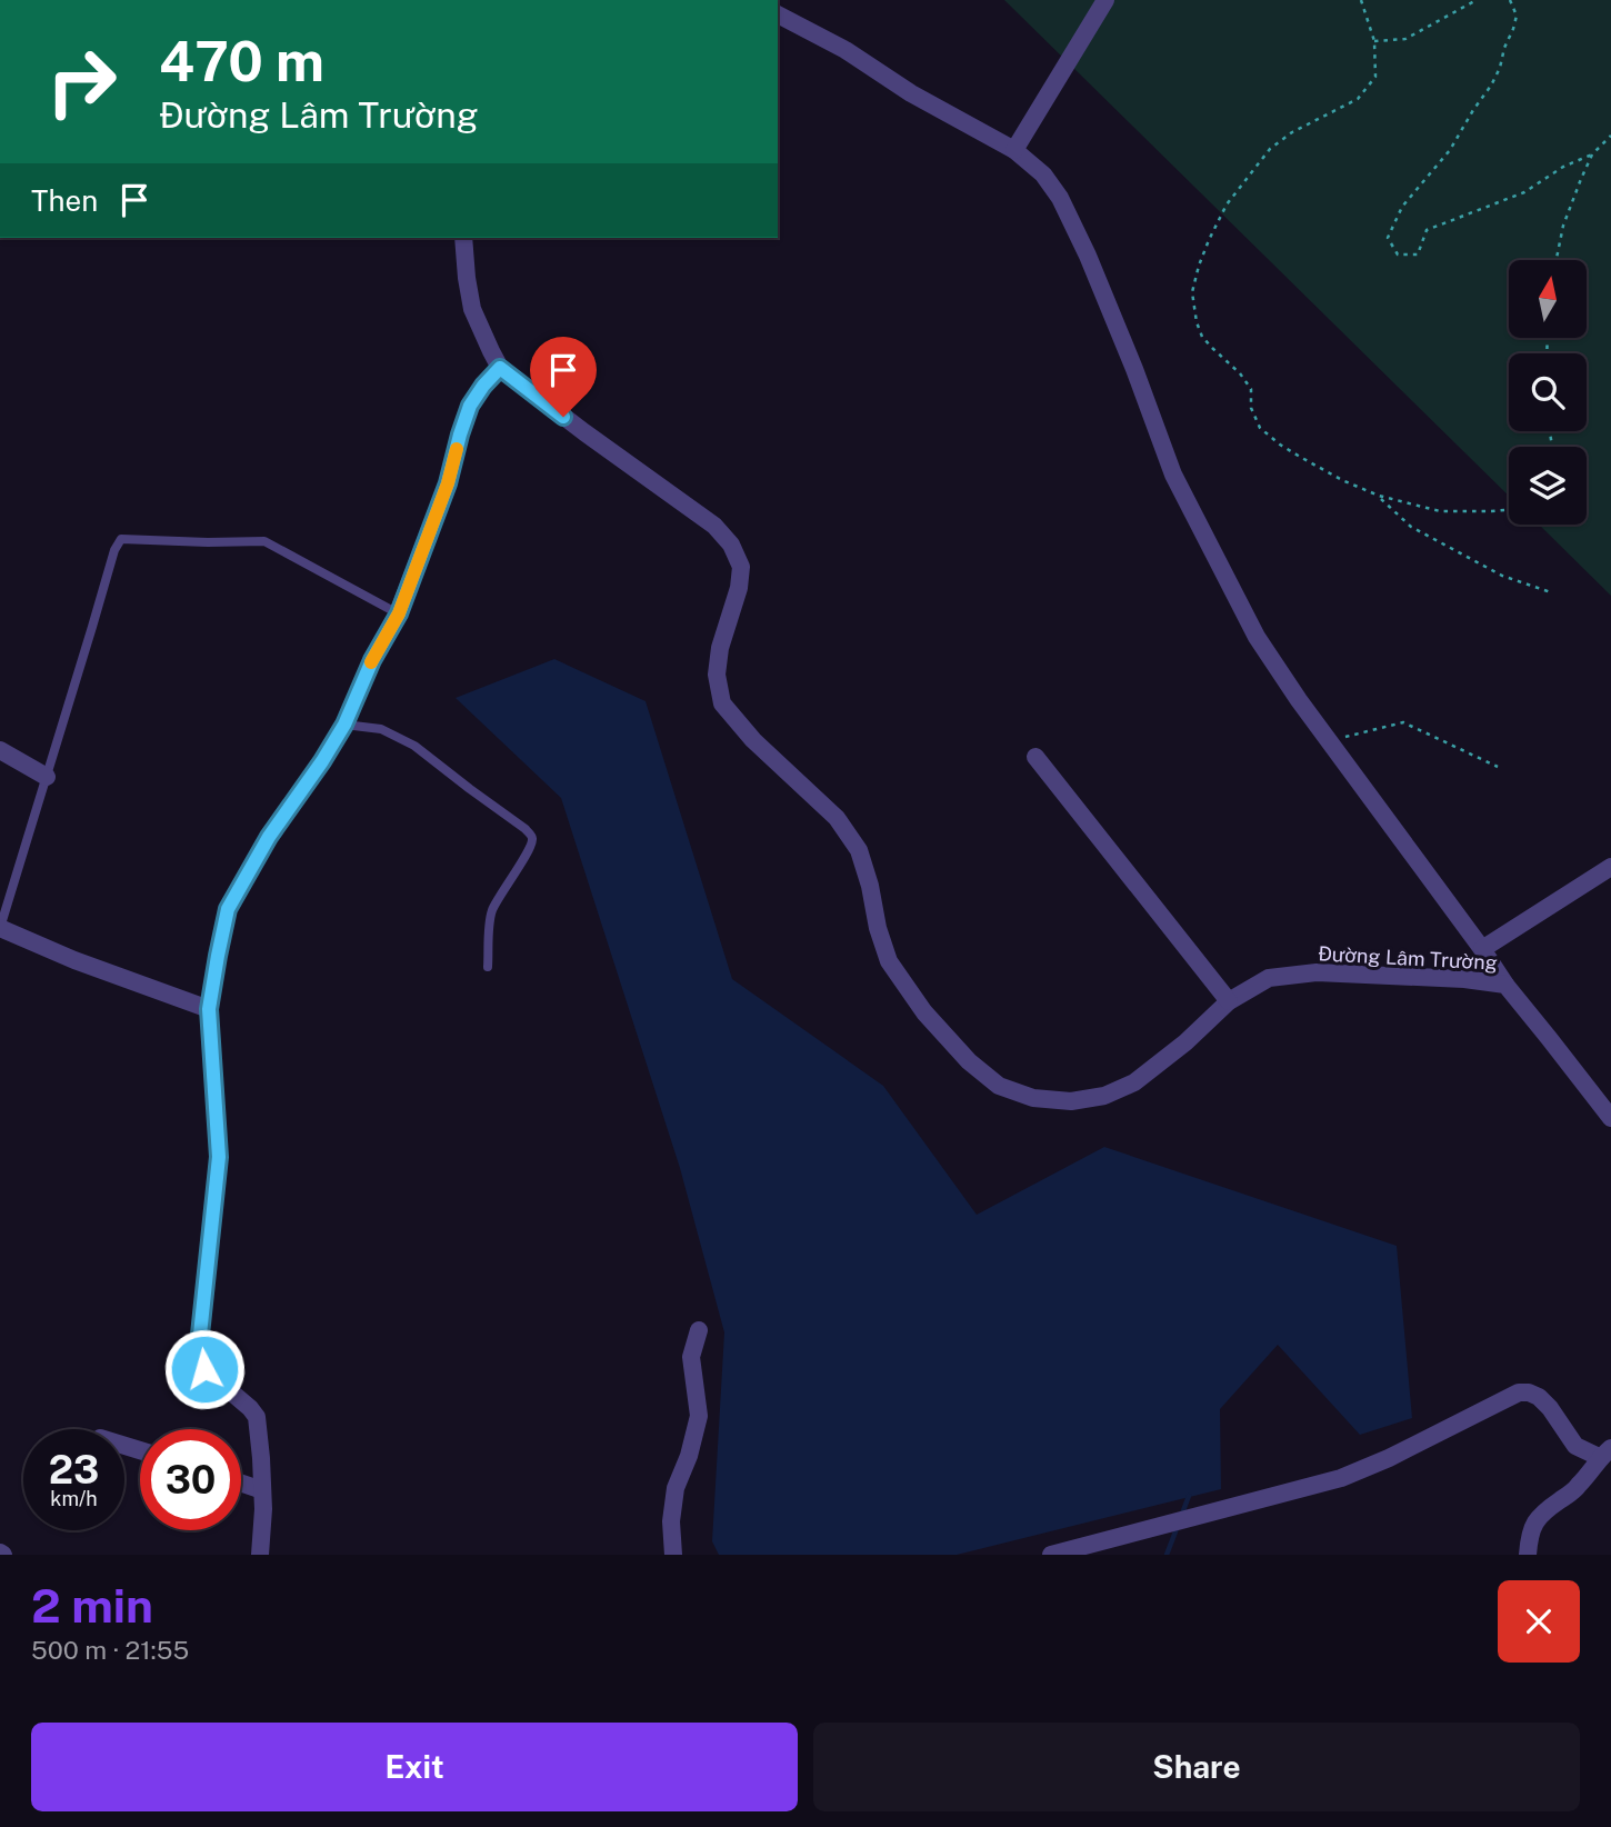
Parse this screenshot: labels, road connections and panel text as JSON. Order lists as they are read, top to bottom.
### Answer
{
  "streets": {
    "street": ["Đường Lâm Trường"]
  },
  "north": "top",
  "page": {
    "turn": ["470 m", "Đường Lâm Trường"],
    "then": "Then",
    "speed": "23 km/h",
    "limit": "30",
    "heading": ["2 min", "500 m · 21:55"],
    "buttons": ["Exit", "Share"]
  }
}
